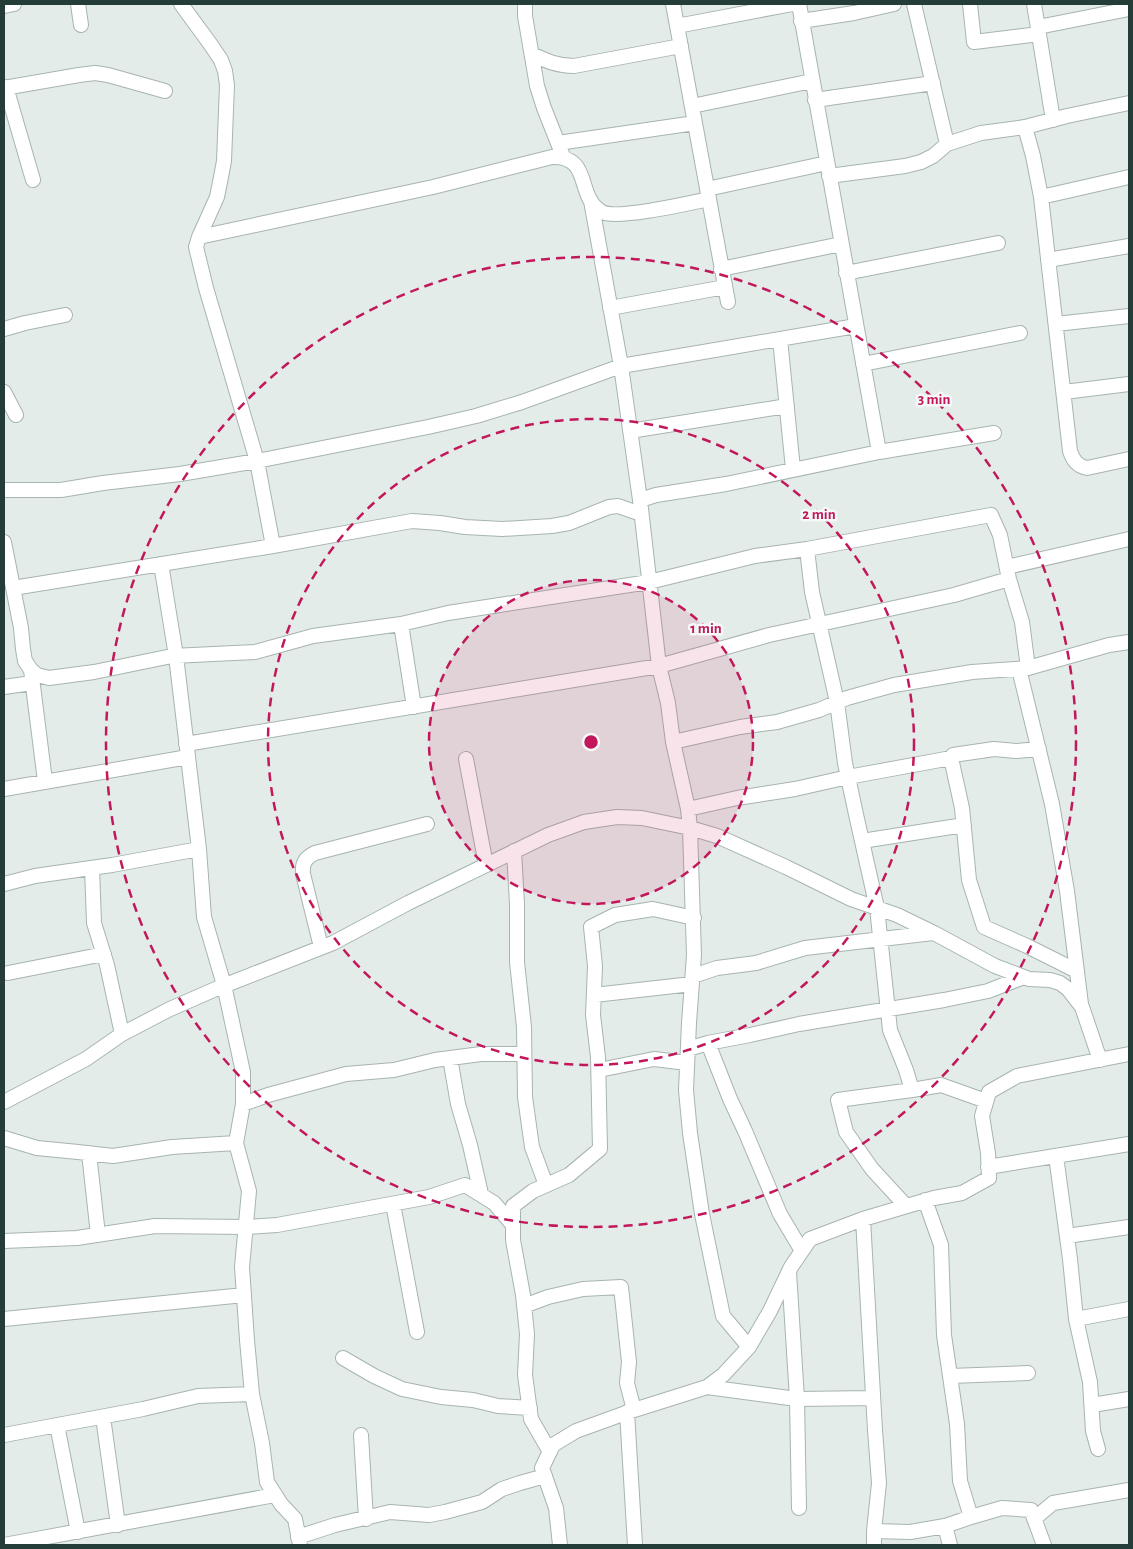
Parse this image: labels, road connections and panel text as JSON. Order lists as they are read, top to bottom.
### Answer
{
  "rings": ["3 min", "2 min", "1 min"]
}
